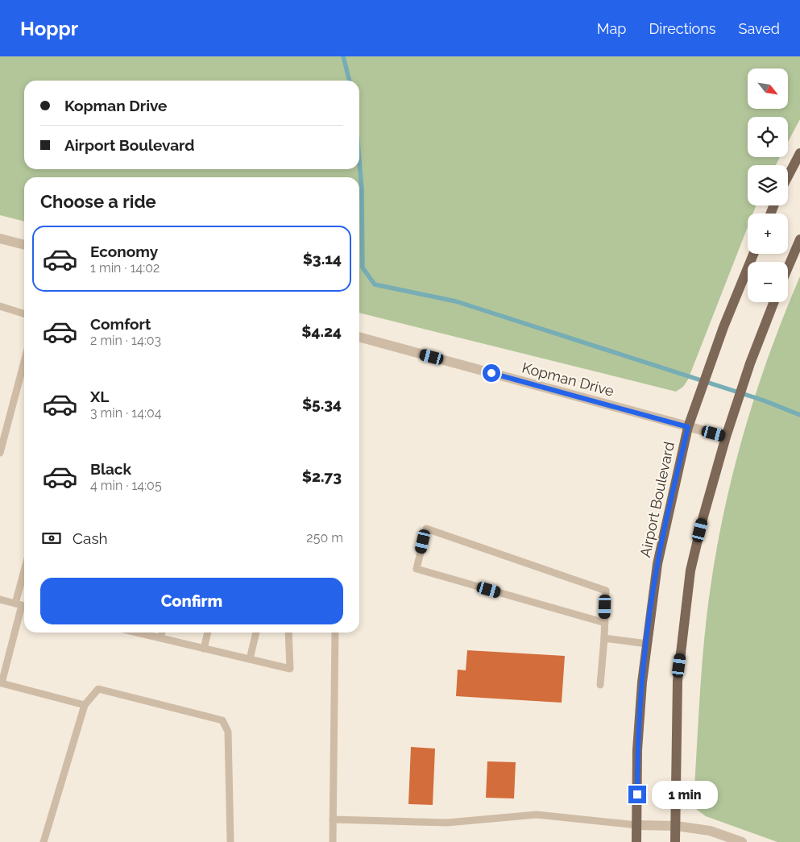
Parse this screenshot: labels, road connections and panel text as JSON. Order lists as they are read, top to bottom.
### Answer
{
  "streets": {
    "main road": ["Airport Boulevard"],
    "street": ["Kopman Drive"]
  },
  "crossings": [
    ["Kopman Drive", "Airport Boulevard"]
  ],
  "north": "bottom right",
  "page": {
    "header": "Hoppr",
    "nav": ["Map", "Directions", "Saved"],
    "map_buttons": ["+", "−"],
    "banner": ["Kopman Drive", "Airport Boulevard"],
    "heading": "Choose a ride",
    "list": [
      {
        "name": "Economy",
        "note": "1 min · 14:02",
        "value": "$3.14"
      },
      {
        "name": "Comfort",
        "note": "2 min · 14:03",
        "value": "$4.24"
      },
      {
        "name": "XL",
        "note": "3 min · 14:04",
        "value": "$5.34"
      },
      {
        "name": "Black",
        "note": "4 min · 14:05",
        "value": "$2.73"
      }
    ],
    "pay": ["Cash", "250 m"],
    "buttons": "Confirm",
    "bubble": "1 min"
  }
}
